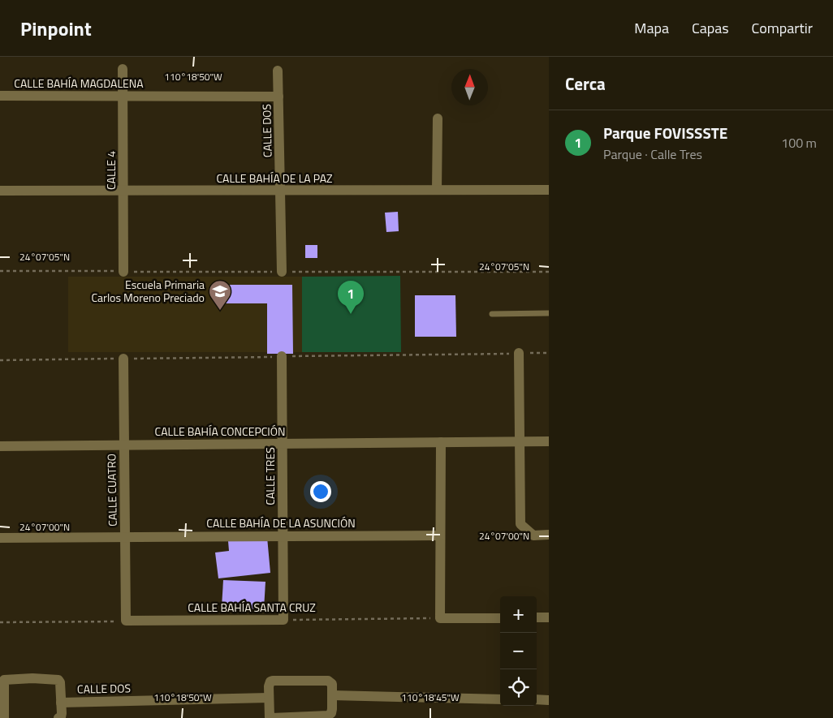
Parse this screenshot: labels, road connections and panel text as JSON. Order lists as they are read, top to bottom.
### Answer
{
  "streets": {
    "street": [
      "CALLE BAHÍA MAGDALENA",
      "CALLE DOS",
      "CALLE 4",
      "CALLE BAHÍA DE LA PAZ",
      "CALLE BAHÍA CONCEPCIÓN",
      "CALLE TRES",
      "CALLE CUATRO",
      "CALLE BAHÍA DE LA ASUNCIÓN",
      "CALLE BAHÍA SANTA CRUZ"
    ]
  },
  "crossings": [
    ["CALLE BAHÍA MAGDALENA", "CALLE DOS"],
    ["CALLE BAHÍA MAGDALENA", "CALLE 4"],
    ["CALLE DOS", "CALLE BAHÍA DE LA PAZ"],
    ["CALLE 4", "CALLE BAHÍA DE LA PAZ"],
    ["CALLE BAHÍA CONCEPCIÓN", "CALLE TRES"],
    ["CALLE BAHÍA CONCEPCIÓN", "CALLE CUATRO"],
    ["CALLE TRES", "CALLE BAHÍA DE LA ASUNCIÓN"],
    ["CALLE TRES", "CALLE BAHÍA SANTA CRUZ"],
    ["CALLE CUATRO", "CALLE BAHÍA DE LA ASUNCIÓN"],
    ["CALLE CUATRO", "CALLE BAHÍA SANTA CRUZ"]
  ],
  "places": {
    "school or university": ["Escuela Primaria Carlos Moreno Preciado"]
  },
  "north": "top",
  "page": {
    "header": "Pinpoint",
    "nav": ["Mapa", "Capas", "Compartir"],
    "heading": "Cerca",
    "list": [
      {
        "mark": "1",
        "name": "Parque FOVISSSTE",
        "note": "Parque · Calle Tres",
        "value": "100 m"
      }
    ],
    "pins": "1",
    "map_buttons": ["+", "−"]
  },
  "coordinates": [
    "110°18'50\"W",
    "24°07'05\"N",
    "24°07'00\"N",
    "110°18'45\"W"
  ]
}
